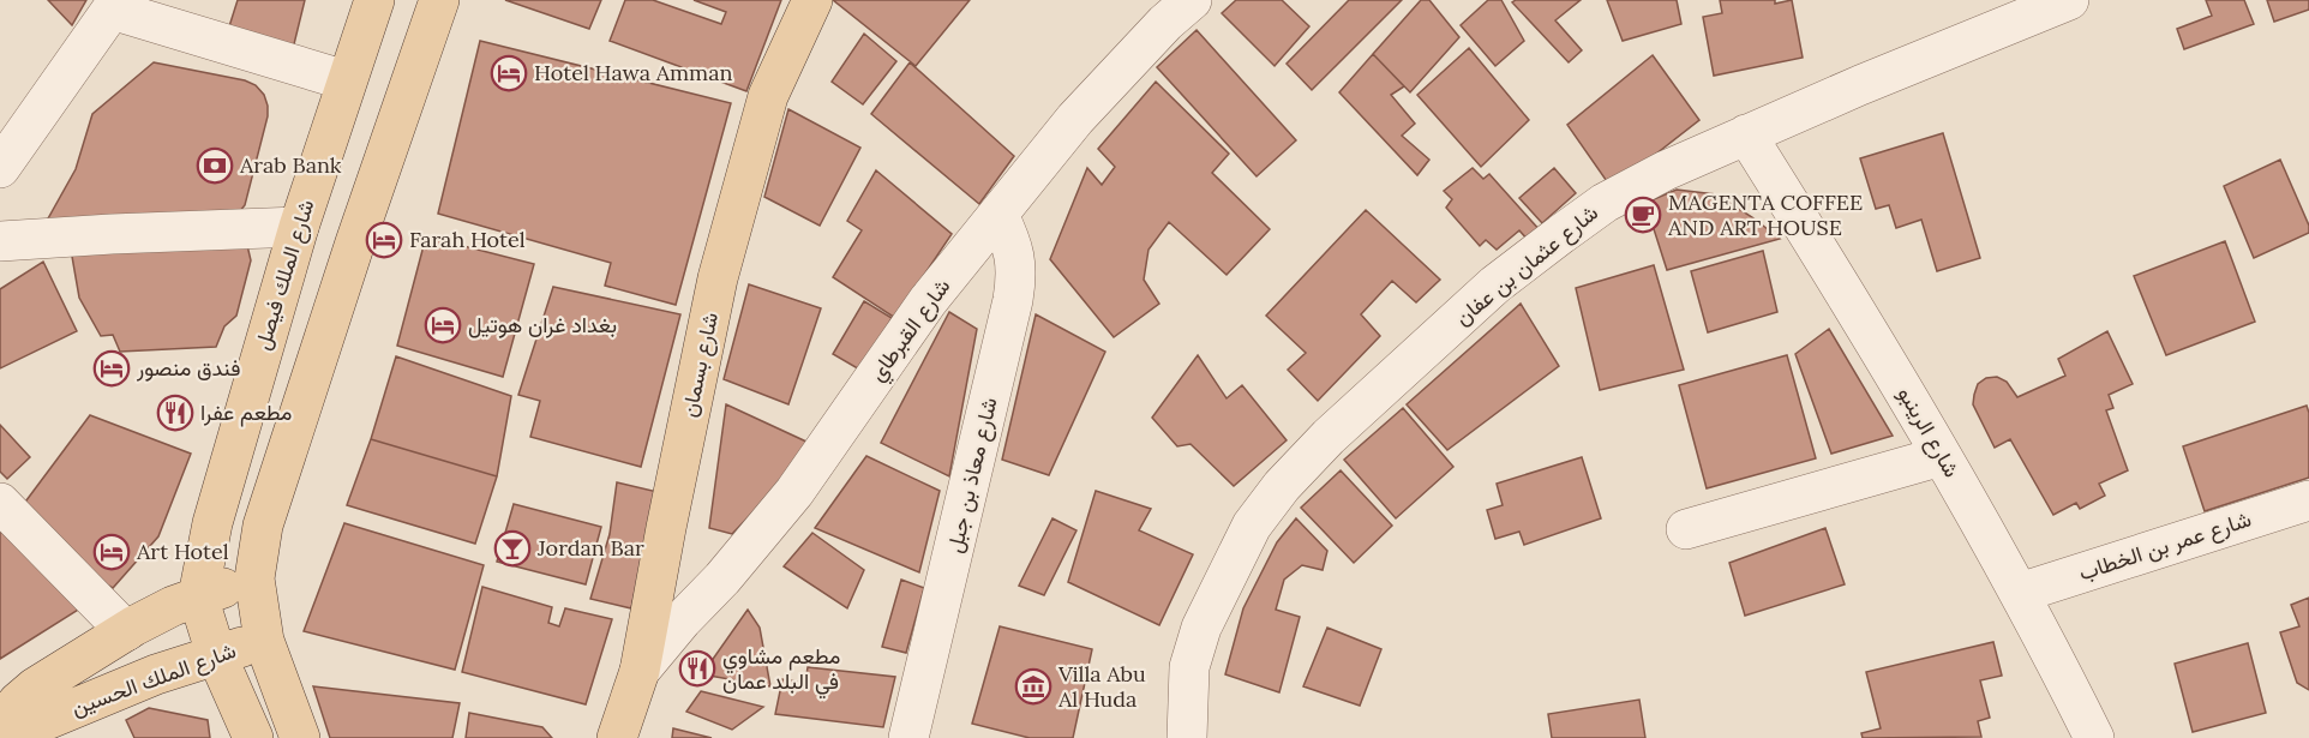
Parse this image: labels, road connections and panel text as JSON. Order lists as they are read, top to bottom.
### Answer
{
  "streets": {
    "main road": ["شارع الملك فيصل", "شارع بسمان", "شارع الملك الحسين"],
    "street": [
      "شارع عثمان بن عفان",
      "شارع القبرطاي",
      "شارع الرينبو",
      "شارع معاذ بن جبل",
      "شارع عمر بن الخطاب"
    ]
  },
  "crossings": [
    ["شارع عثمان بن عفان", "شارع الرينبو"],
    ["شارع الملك فيصل", "شارع الملك الحسين"],
    ["شارع القبرطاي", "شارع بسمان"],
    ["شارع القبرطاي", "شارع معاذ بن جبل"],
    ["شارع الرينبو", "شارع عمر بن الخطاب"]
  ],
  "places": {
    "hotel": [
      "Hotel Hawa Amman",
      "Farah Hotel",
      "بغداد غران هوتيل",
      "فندق منصور",
      "Art Hotel"
    ],
    "bank": ["Arab Bank"],
    "cafe": ["MAGENTA COFFEE AND ART HOUSE"],
    "restaurant": ["مطعم عفرا", "مطعم مشاوي في البلد عمان"],
    "bar": ["Jordan Bar"],
    "museum": ["Villa Abu Al Huda"]
  }
}
